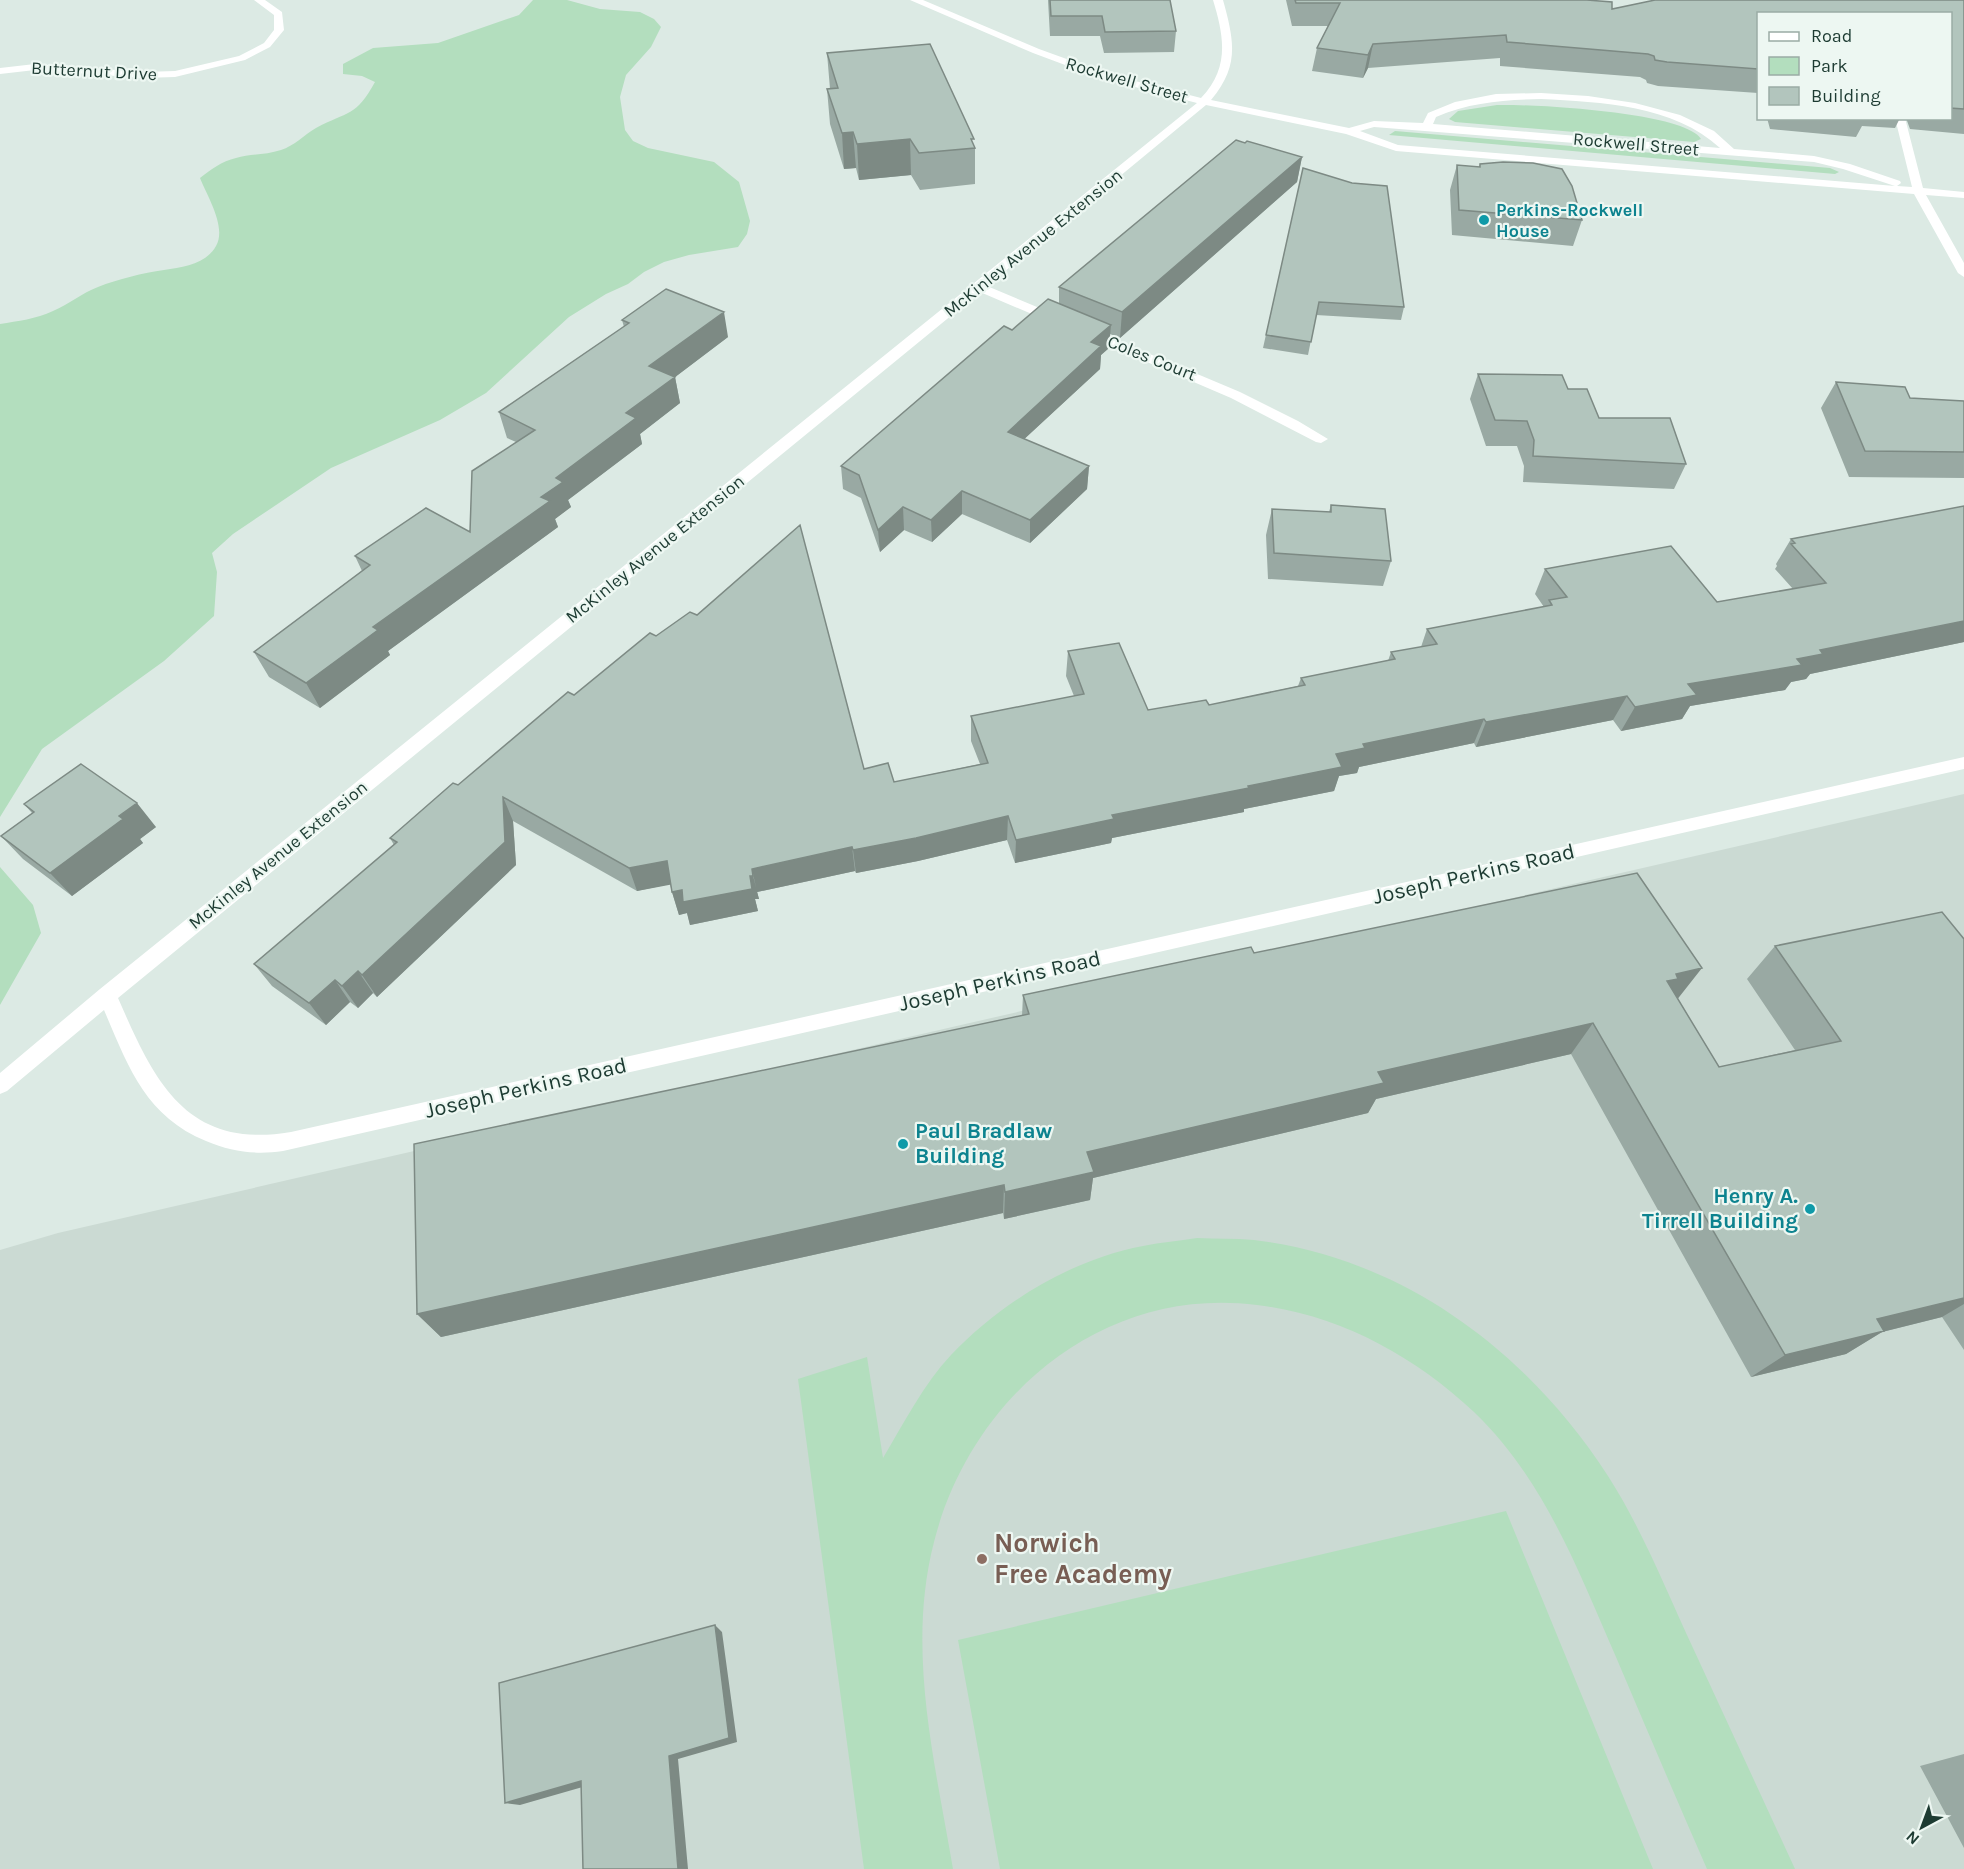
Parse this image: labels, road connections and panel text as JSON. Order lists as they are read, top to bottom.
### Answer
{
  "streets": {
    "street": [
      "Butternut Drive",
      "Rockwell Street",
      "McKinley Avenue Extension",
      "Coles Court",
      "Joseph Perkins Road"
    ]
  },
  "crossings": [
    ["Rockwell Street", "McKinley Avenue Extension"],
    ["McKinley Avenue Extension", "Coles Court"],
    ["McKinley Avenue Extension", "Joseph Perkins Road"]
  ],
  "places": [
    "Perkins-Rockwell House",
    "Paul Bradlaw Building",
    "Henry A. Tirrell Building",
    "Norwich Free Academy"
  ],
  "legend": ["Road", "Park", "Building"],
  "north": "bottom left"
}
